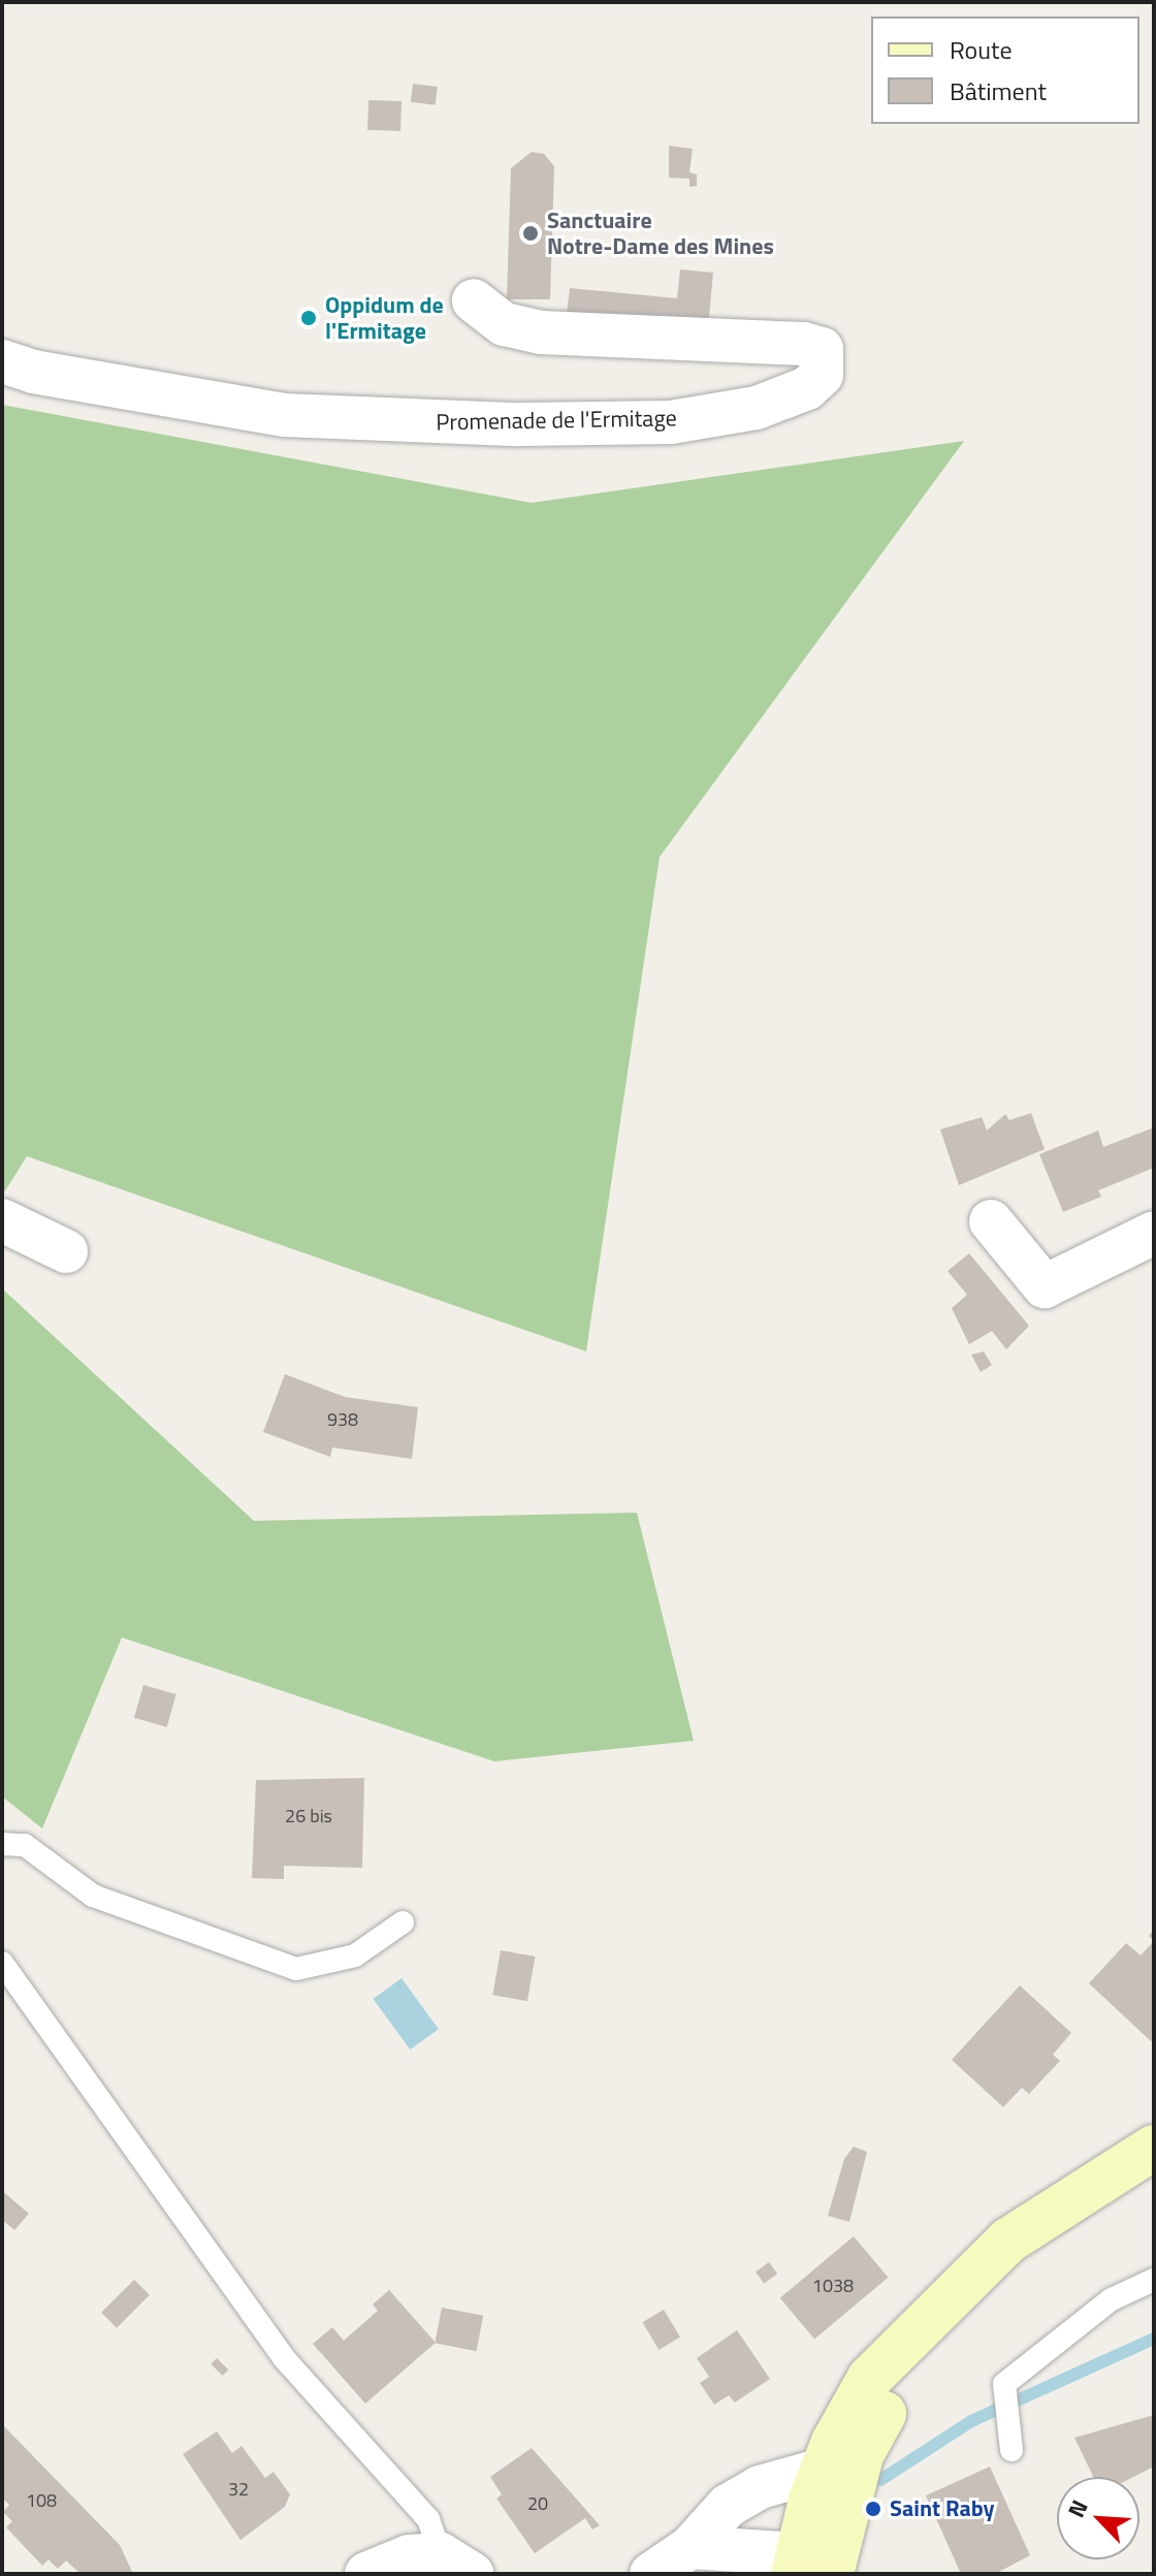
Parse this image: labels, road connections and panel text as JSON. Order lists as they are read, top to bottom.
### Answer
{
  "streets": {
    "street": ["Promenade de l'Ermitage"]
  },
  "places": ["Sanctuaire Notre-Dame des Mines", "Oppidum de l'Ermitage", "Saint Raby"],
  "house_numbers": [
    "938",
    "26 bis",
    "1038",
    "32",
    "108",
    "20"
  ],
  "legend": ["Route", "Bâtiment"],
  "north": "top left"
}
